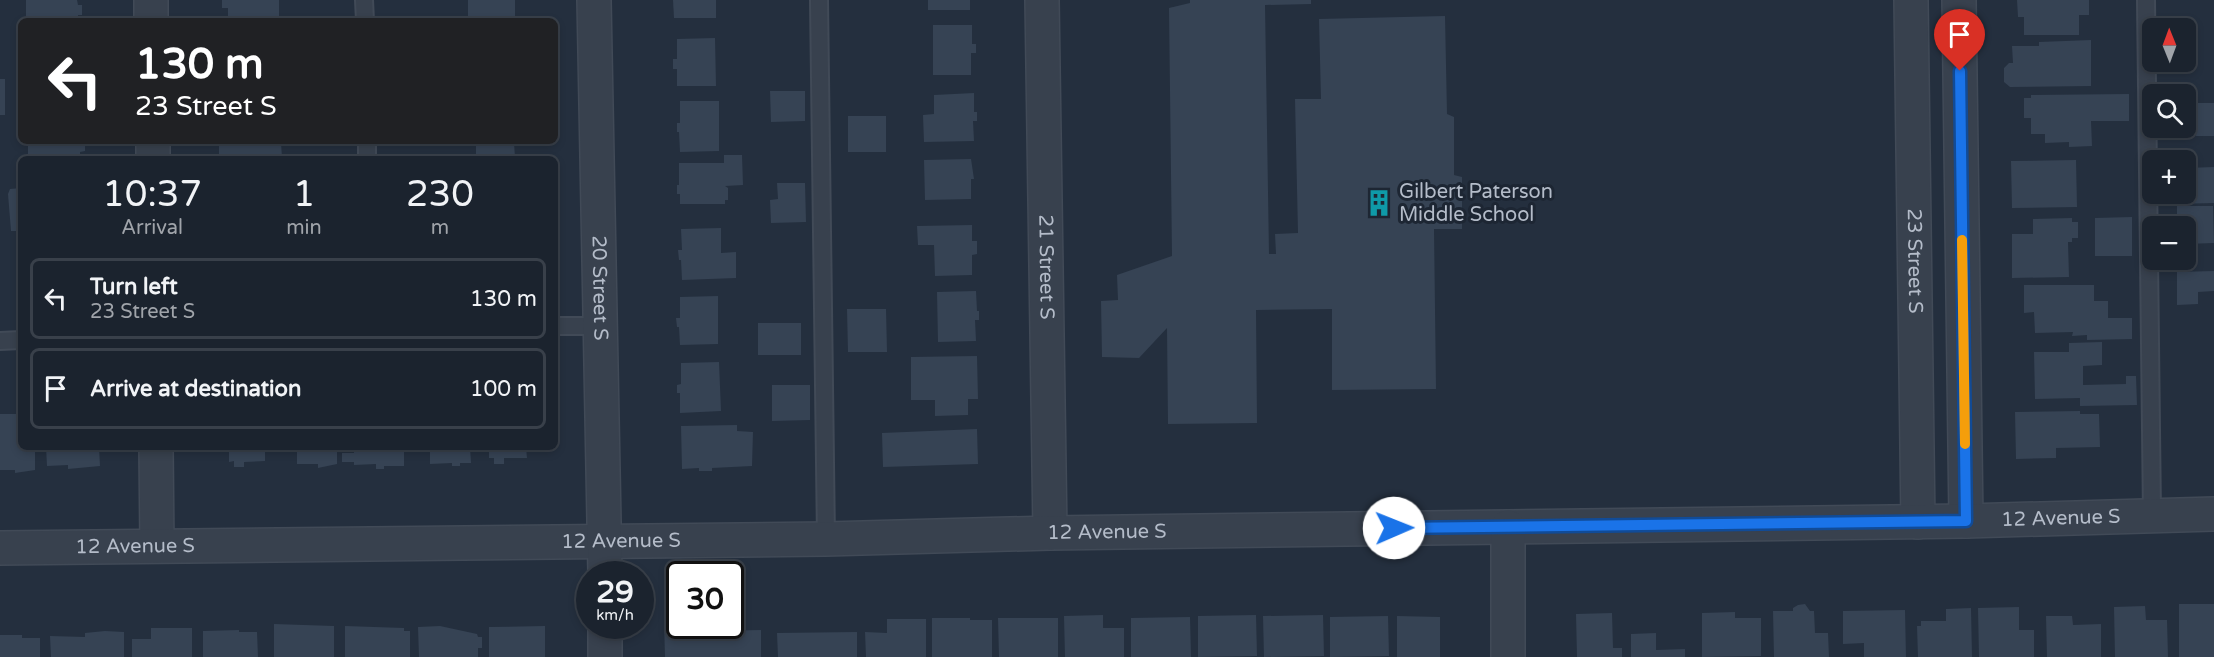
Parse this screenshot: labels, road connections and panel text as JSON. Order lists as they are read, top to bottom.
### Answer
{
  "streets": {
    "street": [
      "23 Street S",
      "21 Street S",
      "20 Street S",
      "12 Avenue S"
    ]
  },
  "crossings": [
    ["23 Street S", "12 Avenue S"],
    ["21 Street S", "12 Avenue S"],
    ["20 Street S", "12 Avenue S"]
  ],
  "places": {
    "building": ["Gilbert Paterson Middle School"]
  },
  "north": "top",
  "page": {
    "map_buttons": ["+", "−"],
    "turn": ["130 m", "23 Street S"],
    "eta": [
      "10:37",
      "Arrival",
      "1",
      "min",
      "230",
      "m"
    ],
    "list": [
      {
        "name": "Turn left",
        "note": "23 Street S",
        "value": "130 m"
      },
      {
        "name": "Arrive at destination",
        "value": "100 m"
      }
    ],
    "speed": "29 km/h",
    "limit": "30"
  }
}
